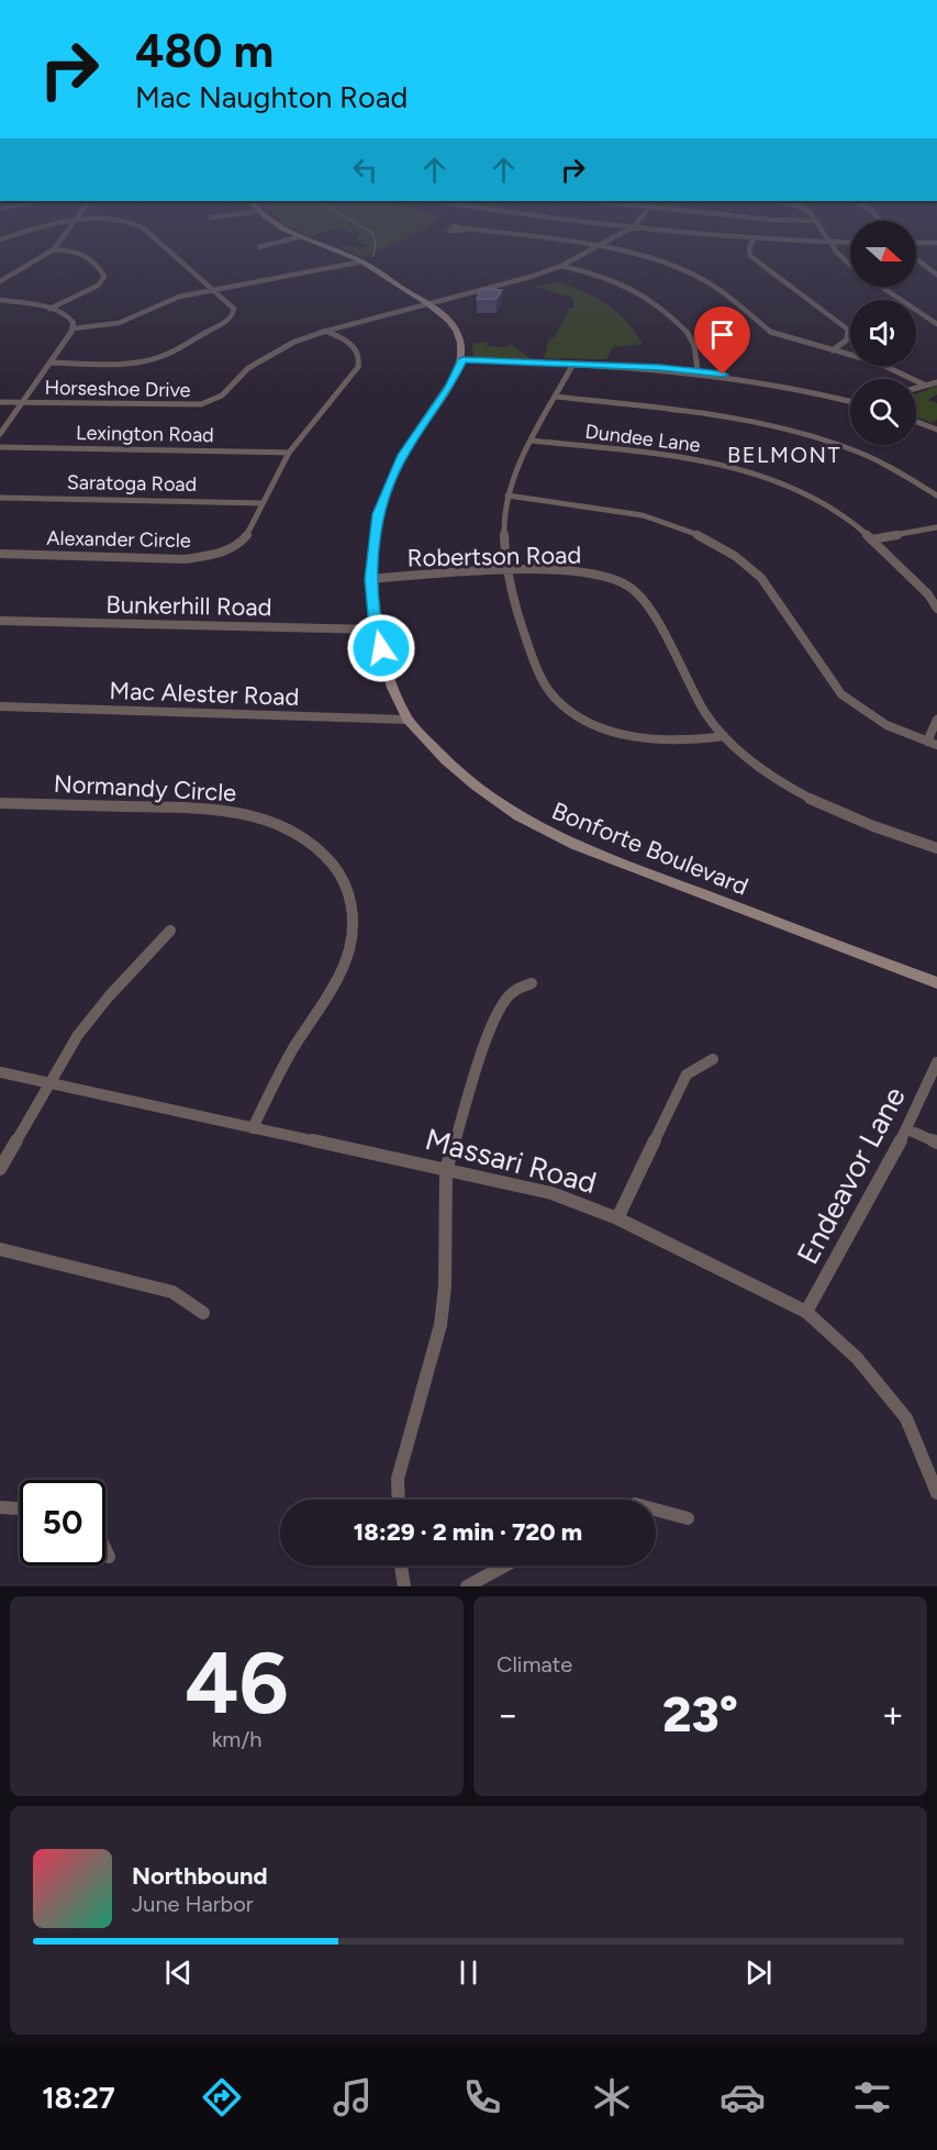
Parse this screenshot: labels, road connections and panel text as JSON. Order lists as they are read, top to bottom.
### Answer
{
  "streets": {
    "main road": ["Bonforte Boulevard"],
    "street": [
      "Horseshoe Drive",
      "Lexington Road",
      "Dundee Lane",
      "Saratoga Road",
      "Alexander Circle",
      "Robertson Road",
      "Bunkerhill Road",
      "Mac Alester Road",
      "Normandy Circle",
      "Massari Road",
      "Endeavor Lane"
    ]
  },
  "crossings": [
    ["Horseshoe Drive", "Alexander Circle"],
    ["Lexington Road", "Alexander Circle"],
    ["Saratoga Road", "Alexander Circle"],
    ["Robertson Road", "Bonforte Boulevard"],
    ["Bunkerhill Road", "Bonforte Boulevard"],
    ["Mac Alester Road", "Bonforte Boulevard"],
    ["Normandy Circle", "Massari Road"],
    ["Massari Road", "Endeavor Lane"]
  ],
  "districts": ["BELMONT"],
  "north": "right",
  "page": {
    "turn": ["480 m", "Mac Naughton Road"],
    "limit": "50",
    "trip": "18:29 · 2 min · 720 m",
    "tile": [
      ["46", "km/h"],
      "Climate"
    ],
    "heat": ["−", "23°", "+"],
    "song": ["Northbound", "June Harbor"],
    "tabs": "18:27"
  }
}
